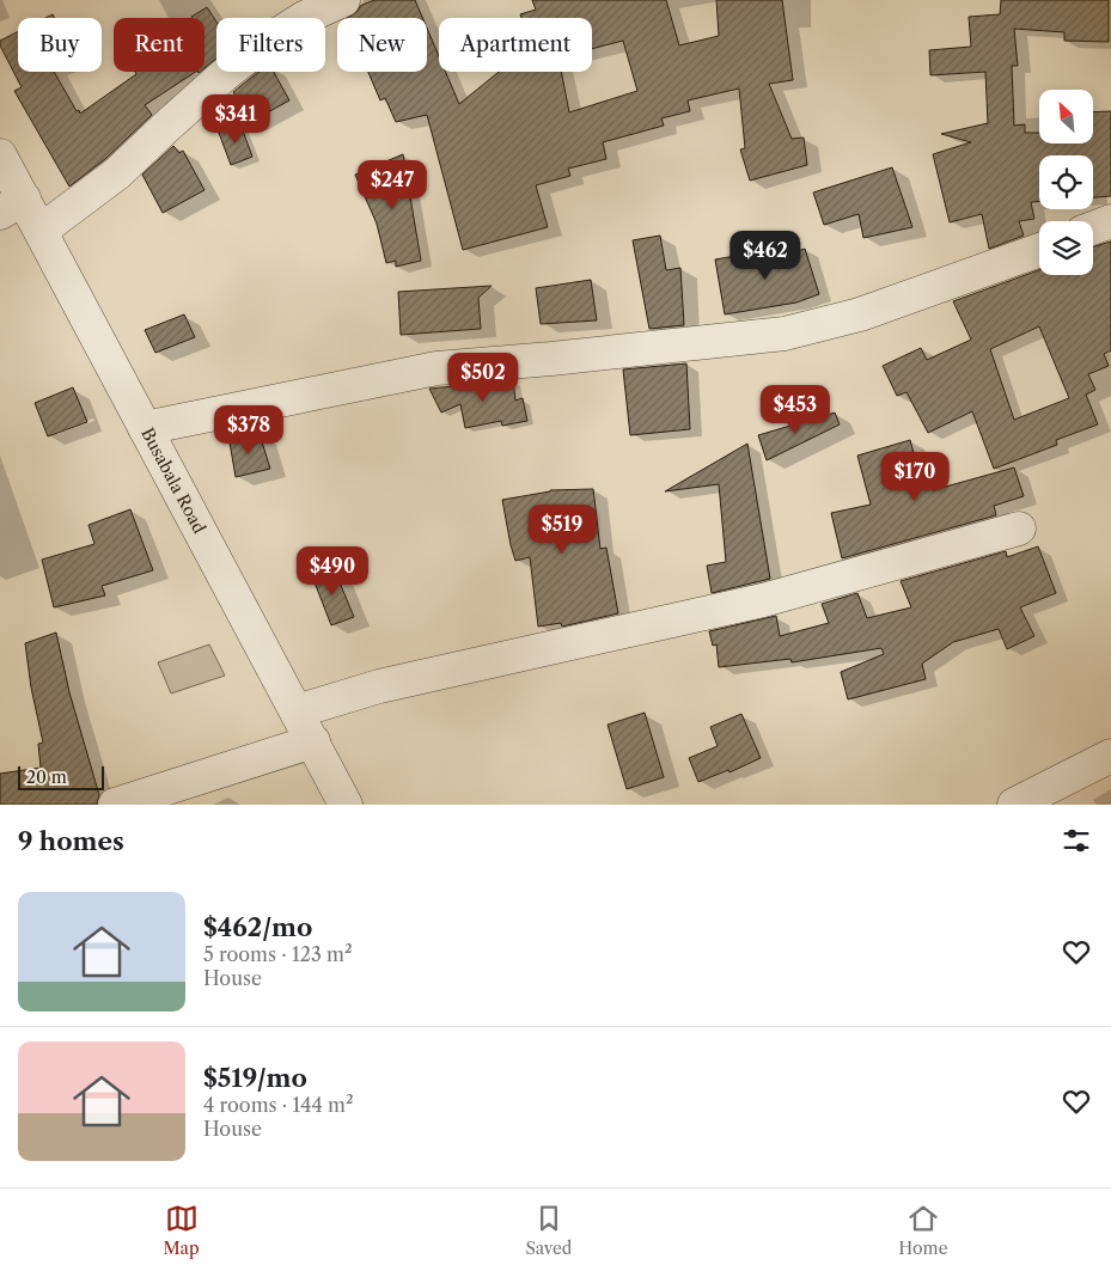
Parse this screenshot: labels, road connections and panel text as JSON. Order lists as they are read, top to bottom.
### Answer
{
  "streets": {
    "street": ["Busabala Road"]
  },
  "scale_bar": "20 m",
  "north": "top left",
  "page": {
    "chip": [
      "Buy",
      "Rent",
      "Filters",
      "New",
      "Apartment"
    ],
    "price": [
      "$341",
      "$247",
      "$462",
      "$502",
      "$453",
      "$378",
      "$170",
      "$519",
      "$490"
    ],
    "scale": "20 m",
    "heading": "9 homes",
    "list": [
      {
        "name": "$462/mo",
        "note": "5 rooms · 123 m² · House"
      },
      {
        "name": "$519/mo",
        "note": "4 rooms · 144 m² · House"
      }
    ],
    "tabs": ["Map", "Saved", "Home"]
  }
}
